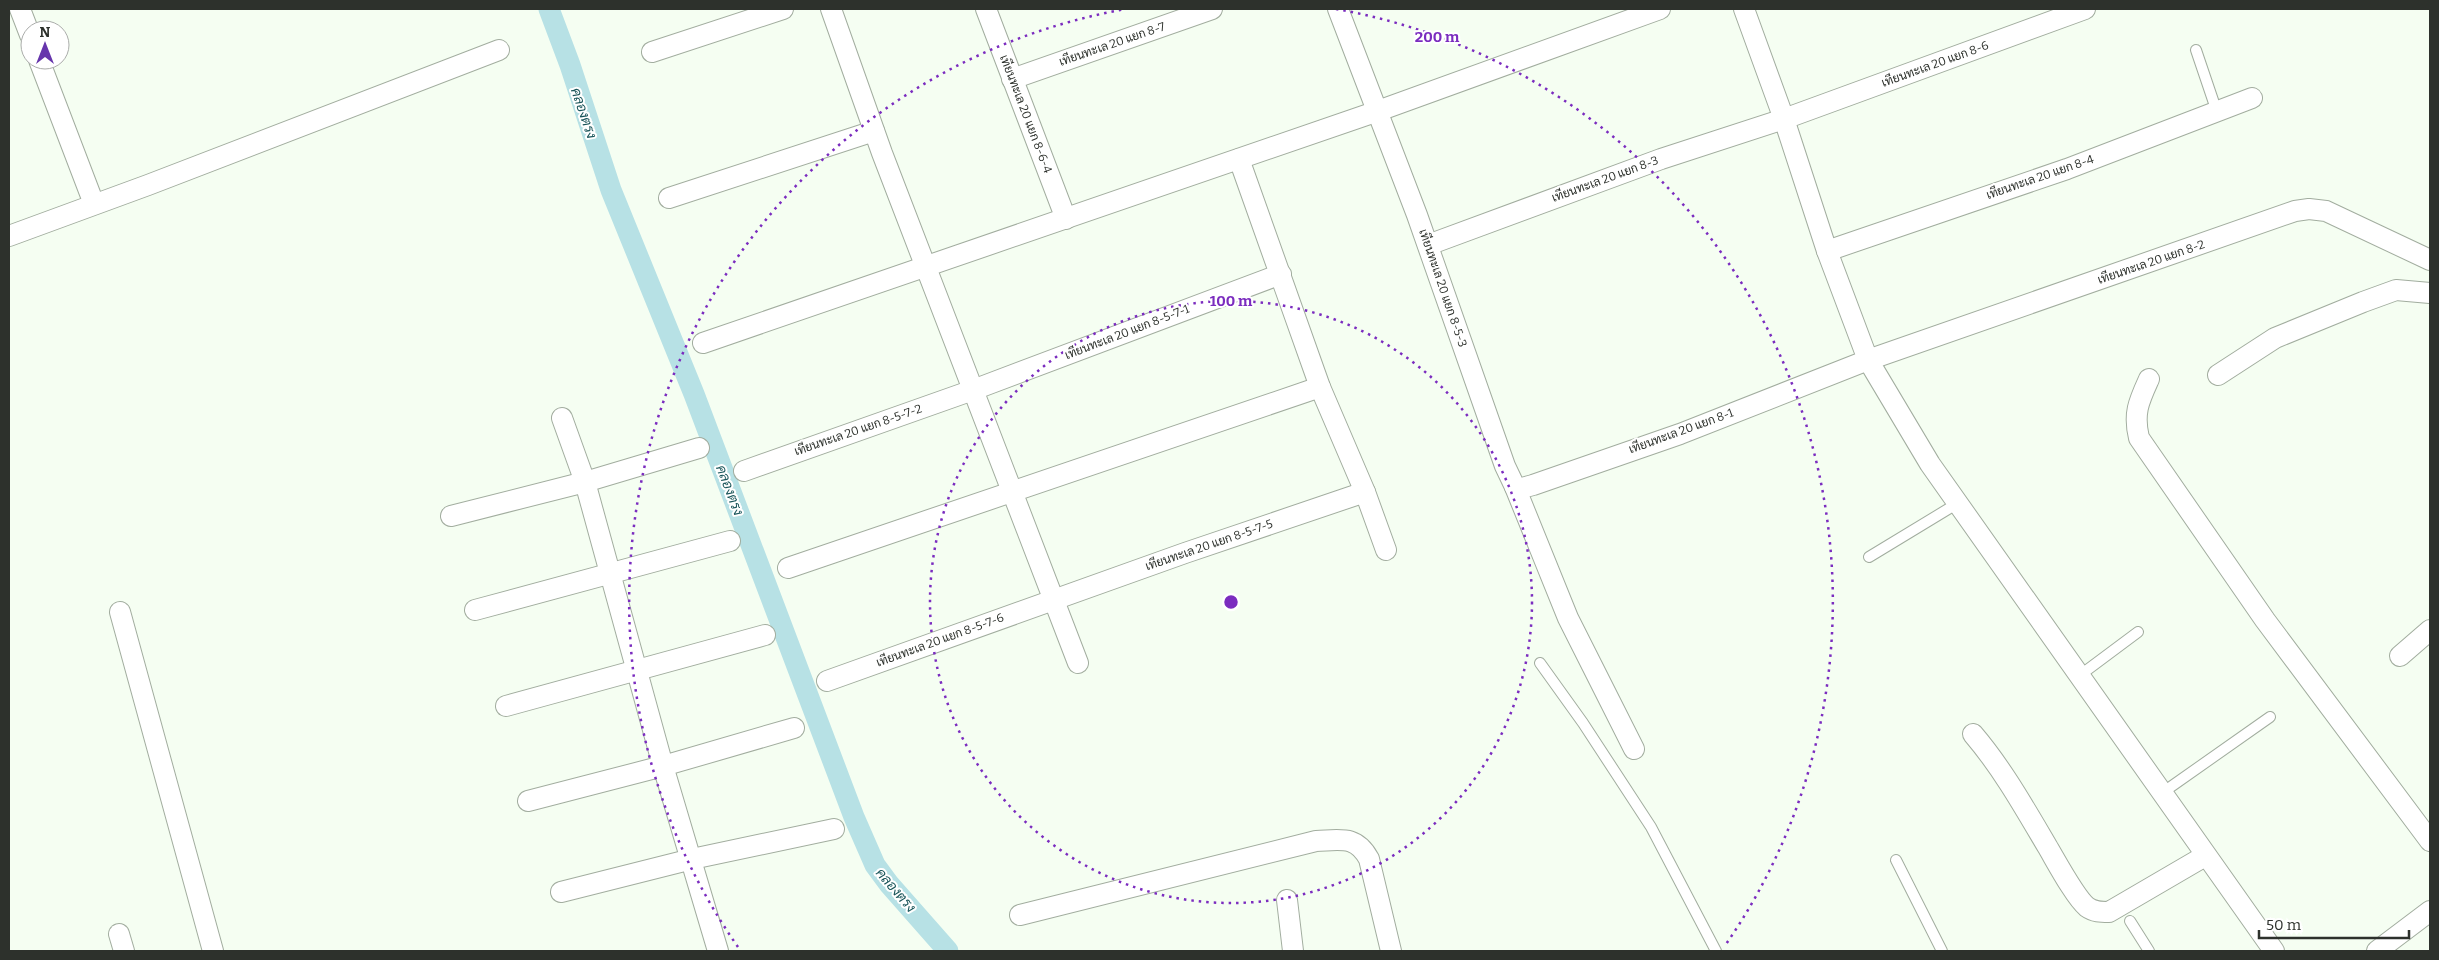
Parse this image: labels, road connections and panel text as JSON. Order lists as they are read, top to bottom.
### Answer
{
  "streets": {
    "street": [
      "เทียนทะเล 20 แยก 8-7",
      "เทียนทะเล 20 แยก 8-6",
      "เทียนทะเล 20 แยก 8-6-4",
      "เทียนทะเล 20 แยก 8-4",
      "เทียนทะเล 20 แยก 8-3",
      "เทียนทะเล 20 แยก 8-2",
      "เทียนทะเล 20 แยก 8-5-3",
      "เทียนทะเล 20 แยก 8-5-7-1",
      "เทียนทะเล 20 แยก 8-5-7-2",
      "เทียนทะเล 20 แยก 8-1",
      "เทียนทะเล 20 แยก 8-5-7-5",
      "เทียนทะเล 20 แยก 8-5-7-6"
    ]
  },
  "crossings": [
    ["เทียนทะเล 20 แยก 8-7", "เทียนทะเล 20 แยก 8-6-4"],
    ["เทียนทะเล 20 แยก 8-6", "เทียนทะเล 20 แยก 8-3"],
    ["เทียนทะเล 20 แยก 8-3", "เทียนทะเล 20 แยก 8-5-3"],
    ["เทียนทะเล 20 แยก 8-2", "เทียนทะเล 20 แยก 8-1"],
    ["เทียนทะเล 20 แยก 8-5-3", "เทียนทะเล 20 แยก 8-1"],
    ["เทียนทะเล 20 แยก 8-5-7-1", "เทียนทะเล 20 แยก 8-5-7-2"],
    ["เทียนทะเล 20 แยก 8-5-7-5", "เทียนทะเล 20 แยก 8-5-7-6"]
  ],
  "water": ["คลองตรง"],
  "scale_bar": "50 m",
  "north": "top",
  "rings": ["200 m", "100 m"]
}
